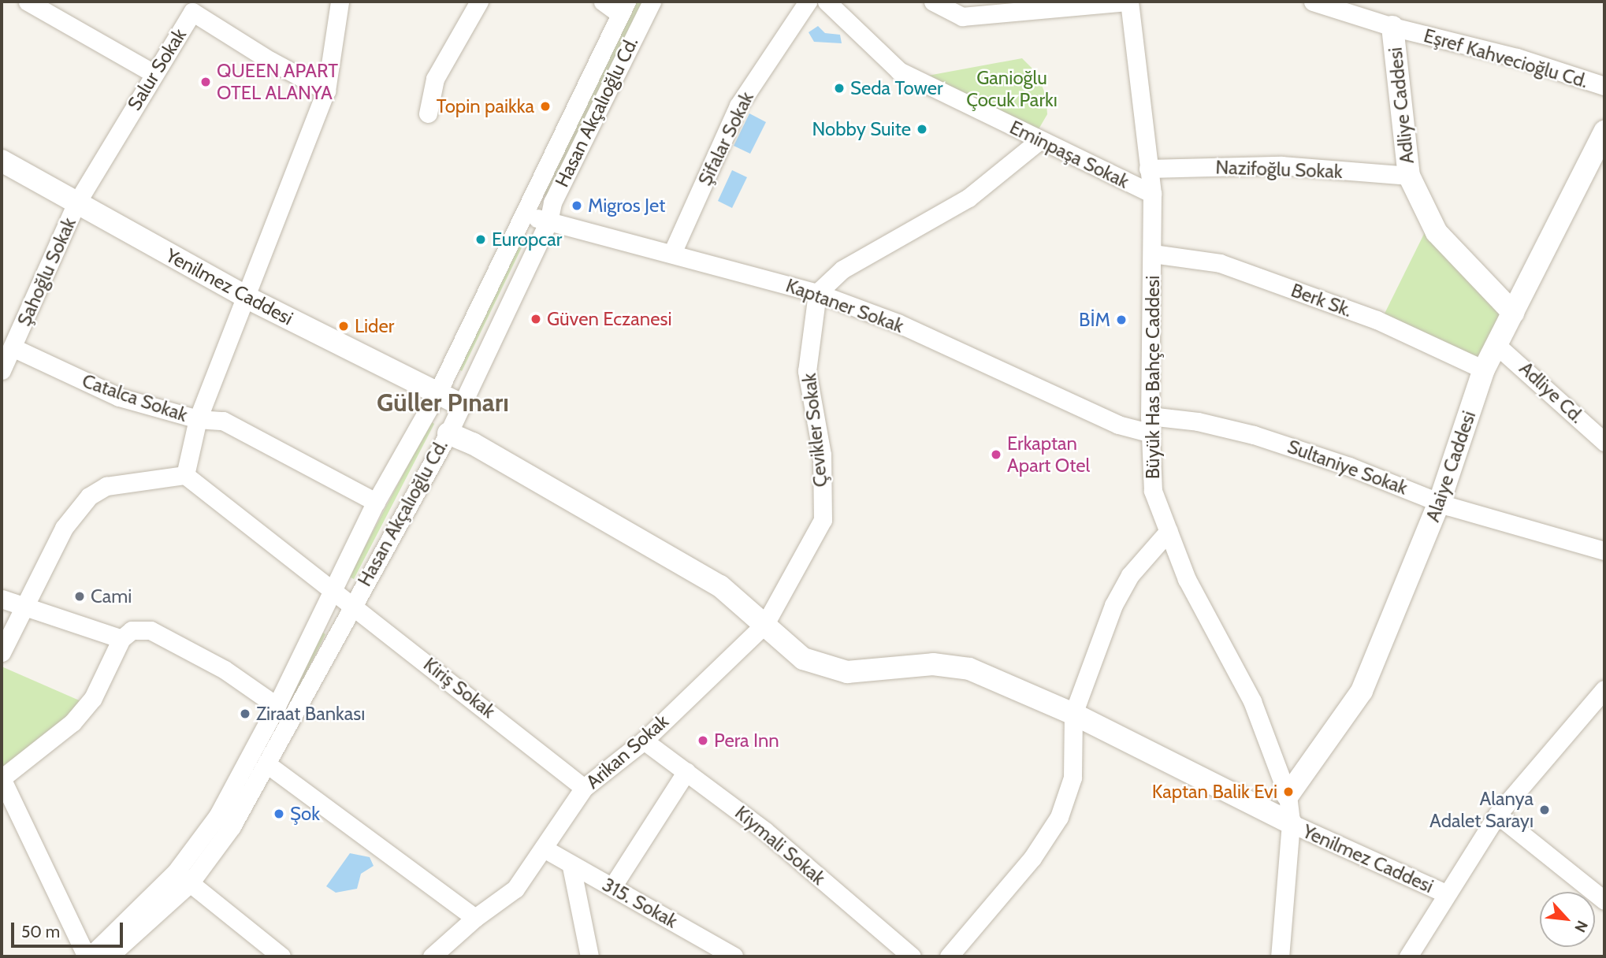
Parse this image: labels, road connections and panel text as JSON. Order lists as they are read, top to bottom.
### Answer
{
  "streets": {
    "street": [
      "Eşref Kahvecioğlu Cd.",
      "Salur Sokak",
      "Adliye Caddesi",
      "Hasan Akçalıoğlu Cd.",
      "Şifalar Sokak",
      "Eminpaşa Sokak",
      "Nazifoğlu Sokak",
      "Şahoğlu Sokak",
      "Yenilmez Caddesi",
      "Berk Sk.",
      "Kaptaner Sokak",
      "Büyük Has Bahçe Caddesi",
      "Adliye Cd.",
      "Catalca Sokak",
      "Çevikler Sokak",
      "Alaiye Caddesi",
      "Sultaniye Sokak",
      "Kiriş Sokak",
      "Arikan Sokak",
      "Kiymali Sokak",
      "315. Sokak"
    ]
  },
  "crossings": [
    ["Eşref Kahvecioğlu Cd.", "Adliye Caddesi"],
    ["Salur Sokak", "Şahoğlu Sokak"],
    ["Salur Sokak", "Yenilmez Caddesi"],
    ["Adliye Caddesi", "Nazifoğlu Sokak"],
    ["Adliye Caddesi", "Alaiye Caddesi"],
    ["Hasan Akçalıoğlu Cd.", "Yenilmez Caddesi"],
    ["Hasan Akçalıoğlu Cd.", "Kaptaner Sokak"],
    ["Hasan Akçalıoğlu Cd.", "Catalca Sokak"],
    ["Hasan Akçalıoğlu Cd.", "Kiriş Sokak"],
    ["Şifalar Sokak", "Kaptaner Sokak"],
    ["Eminpaşa Sokak", "Büyük Has Bahçe Caddesi"],
    ["Nazifoğlu Sokak", "Büyük Has Bahçe Caddesi"],
    ["Şahoğlu Sokak", "Yenilmez Caddesi"],
    ["Şahoğlu Sokak", "Catalca Sokak"],
    ["Yenilmez Caddesi", "Büyük Has Bahçe Caddesi"],
    ["Berk Sk.", "Büyük Has Bahçe Caddesi"],
    ["Berk Sk.", "Alaiye Caddesi"],
    ["Kaptaner Sokak", "Büyük Has Bahçe Caddesi"],
    ["Kaptaner Sokak", "Çevikler Sokak"],
    ["Kaptaner Sokak", "Sultaniye Sokak"],
    ["Büyük Has Bahçe Caddesi", "Alaiye Caddesi"],
    ["Büyük Has Bahçe Caddesi", "Sultaniye Sokak"],
    ["Adliye Cd.", "Alaiye Caddesi"],
    ["Çevikler Sokak", "Arikan Sokak"],
    ["Alaiye Caddesi", "Sultaniye Sokak"],
    ["Kiriş Sokak", "Arikan Sokak"],
    ["Arikan Sokak", "Kiymali Sokak"],
    ["Arikan Sokak", "315. Sokak"]
  ],
  "districts": ["Güller Pınarı"],
  "parks": ["Ganioğlu Çocuk Parkı"],
  "places": [
    "QUEEN APART OTEL ALANYA",
    "Seda Tower",
    "Topin paikka",
    "Nobby Suite",
    "Migros Jet",
    "Europcar",
    "Güven Eczanesi",
    "BİM",
    "Lider",
    "Erkaptan Apart Otel",
    "Cami",
    "Ziraat Bankası",
    "Pera Inn",
    "Kaptan Balik Evi",
    "Alanya Adalet Sarayı",
    "Şok"
  ],
  "scale_bar": "50 m",
  "north": "bottom right"
}
